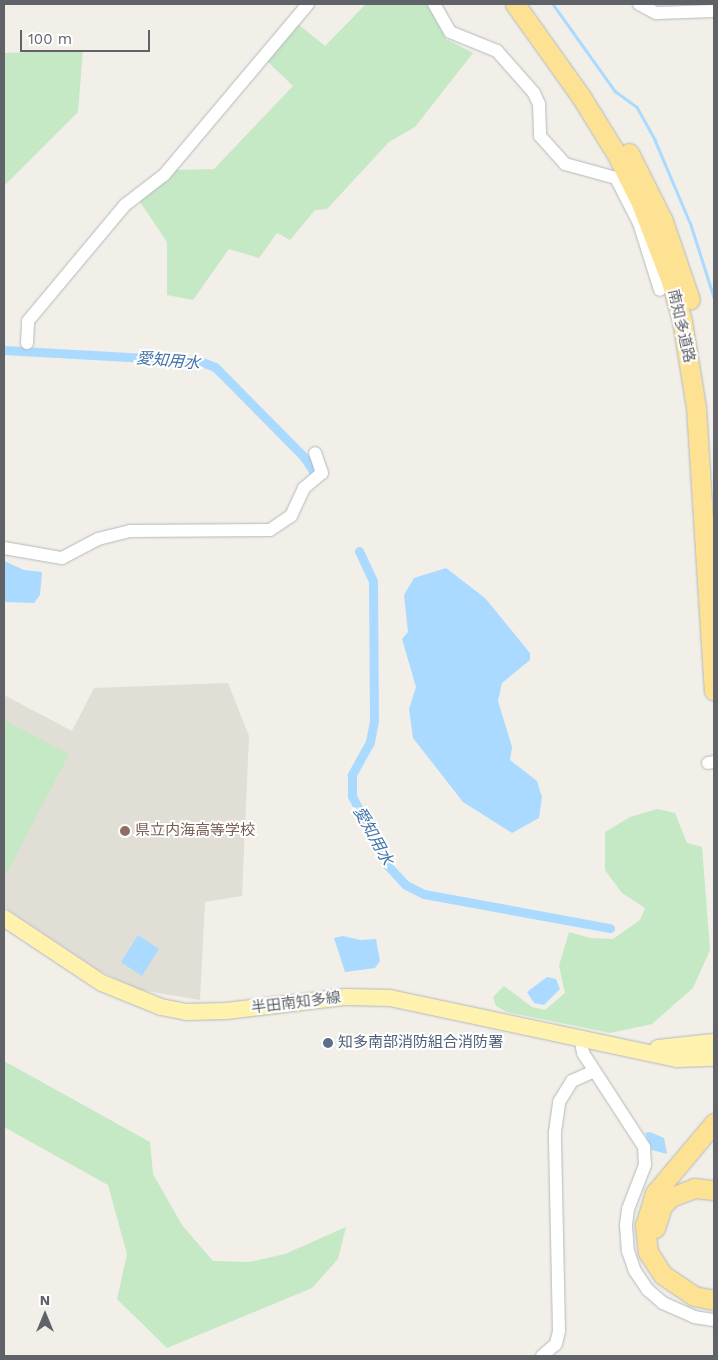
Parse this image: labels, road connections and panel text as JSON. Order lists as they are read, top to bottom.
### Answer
{
  "streets": {
    "highway": ["南知多道路"],
    "main road": ["半田南知多線"]
  },
  "water": ["愛知用水"],
  "places": ["県立内海高等学校", "知多南部消防組合消防署"],
  "scale_bar": "100 m",
  "north": "top"
}
